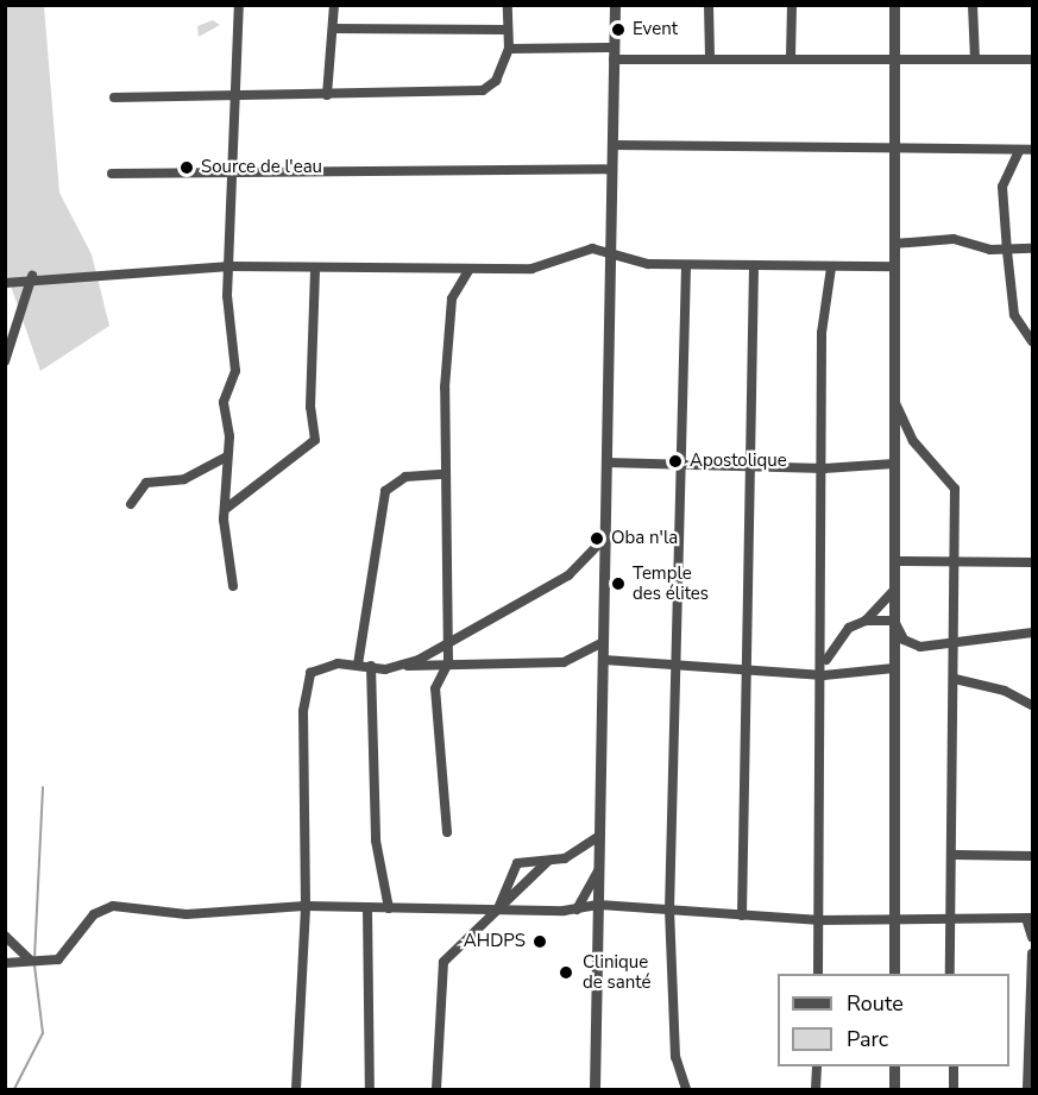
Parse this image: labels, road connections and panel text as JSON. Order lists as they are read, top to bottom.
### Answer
{
  "places": [
    "Event",
    "Source de l'eau",
    "Apostolique",
    "Oba n'la",
    "Temple des élites",
    "AHDPS",
    "Clinique de santé"
  ],
  "legend": ["Route", "Parc"]
}
